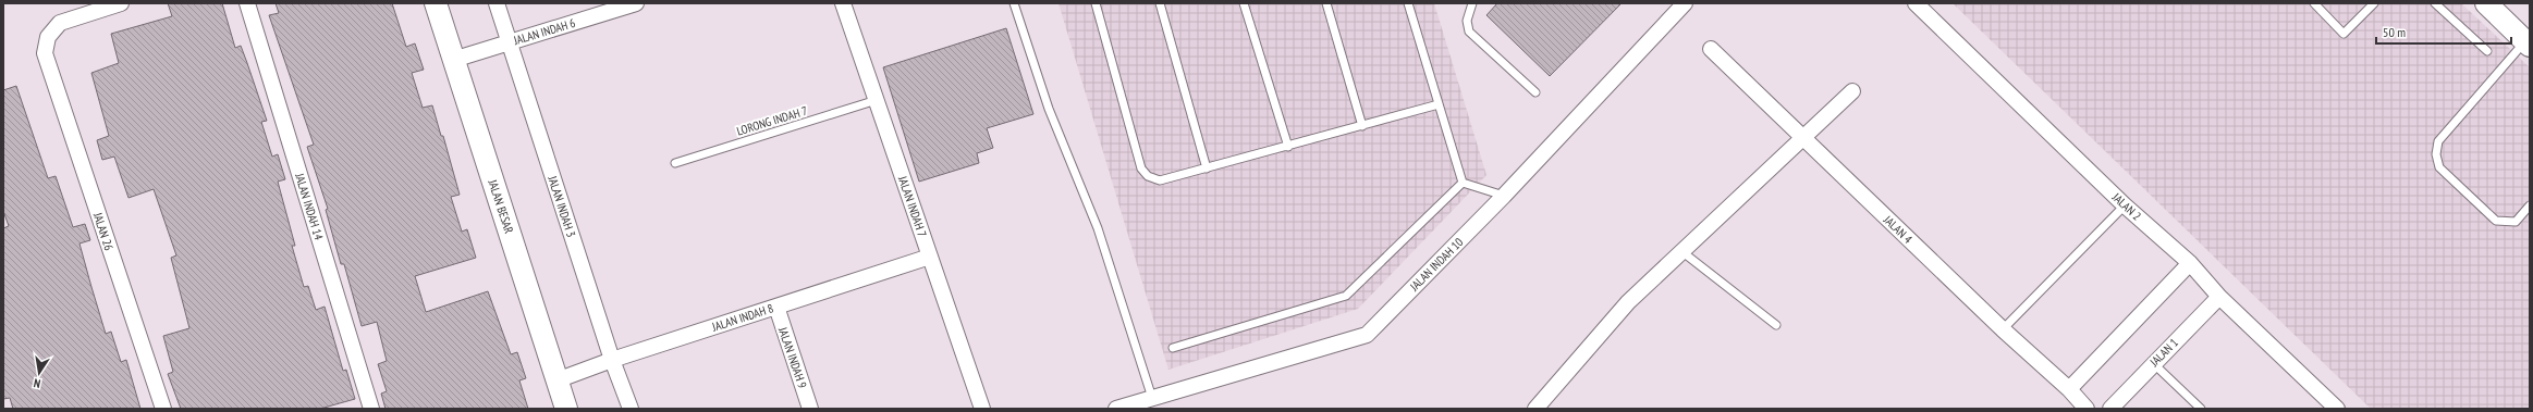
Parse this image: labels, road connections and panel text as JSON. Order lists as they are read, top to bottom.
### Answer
{
  "streets": {
    "street": [
      "JALAN INDAH 6",
      "JALAN INDAH 14",
      "JALAN BESAR",
      "JALAN INDAH 3",
      "JALAN INDAH 7",
      "JALAN 2",
      "JALAN 4",
      "JALAN 26",
      "JALAN INDAH 10",
      "JALAN INDAH 8",
      "JALAN 1",
      "JALAN INDAH 9"
    ],
    "lane": ["LORONG INDAH 7"]
  },
  "crossings": [
    ["JALAN INDAH 6", "JALAN BESAR"],
    ["JALAN INDAH 6", "JALAN INDAH 3"],
    ["LORONG INDAH 7", "JALAN INDAH 7"],
    ["JALAN BESAR", "JALAN INDAH 8"],
    ["JALAN INDAH 3", "JALAN INDAH 8"],
    ["JALAN INDAH 7", "JALAN INDAH 8"],
    ["JALAN 2", "JALAN 1"],
    ["JALAN INDAH 8", "JALAN INDAH 9"]
  ],
  "scale_bar": "50 m",
  "north": "bottom"
}
